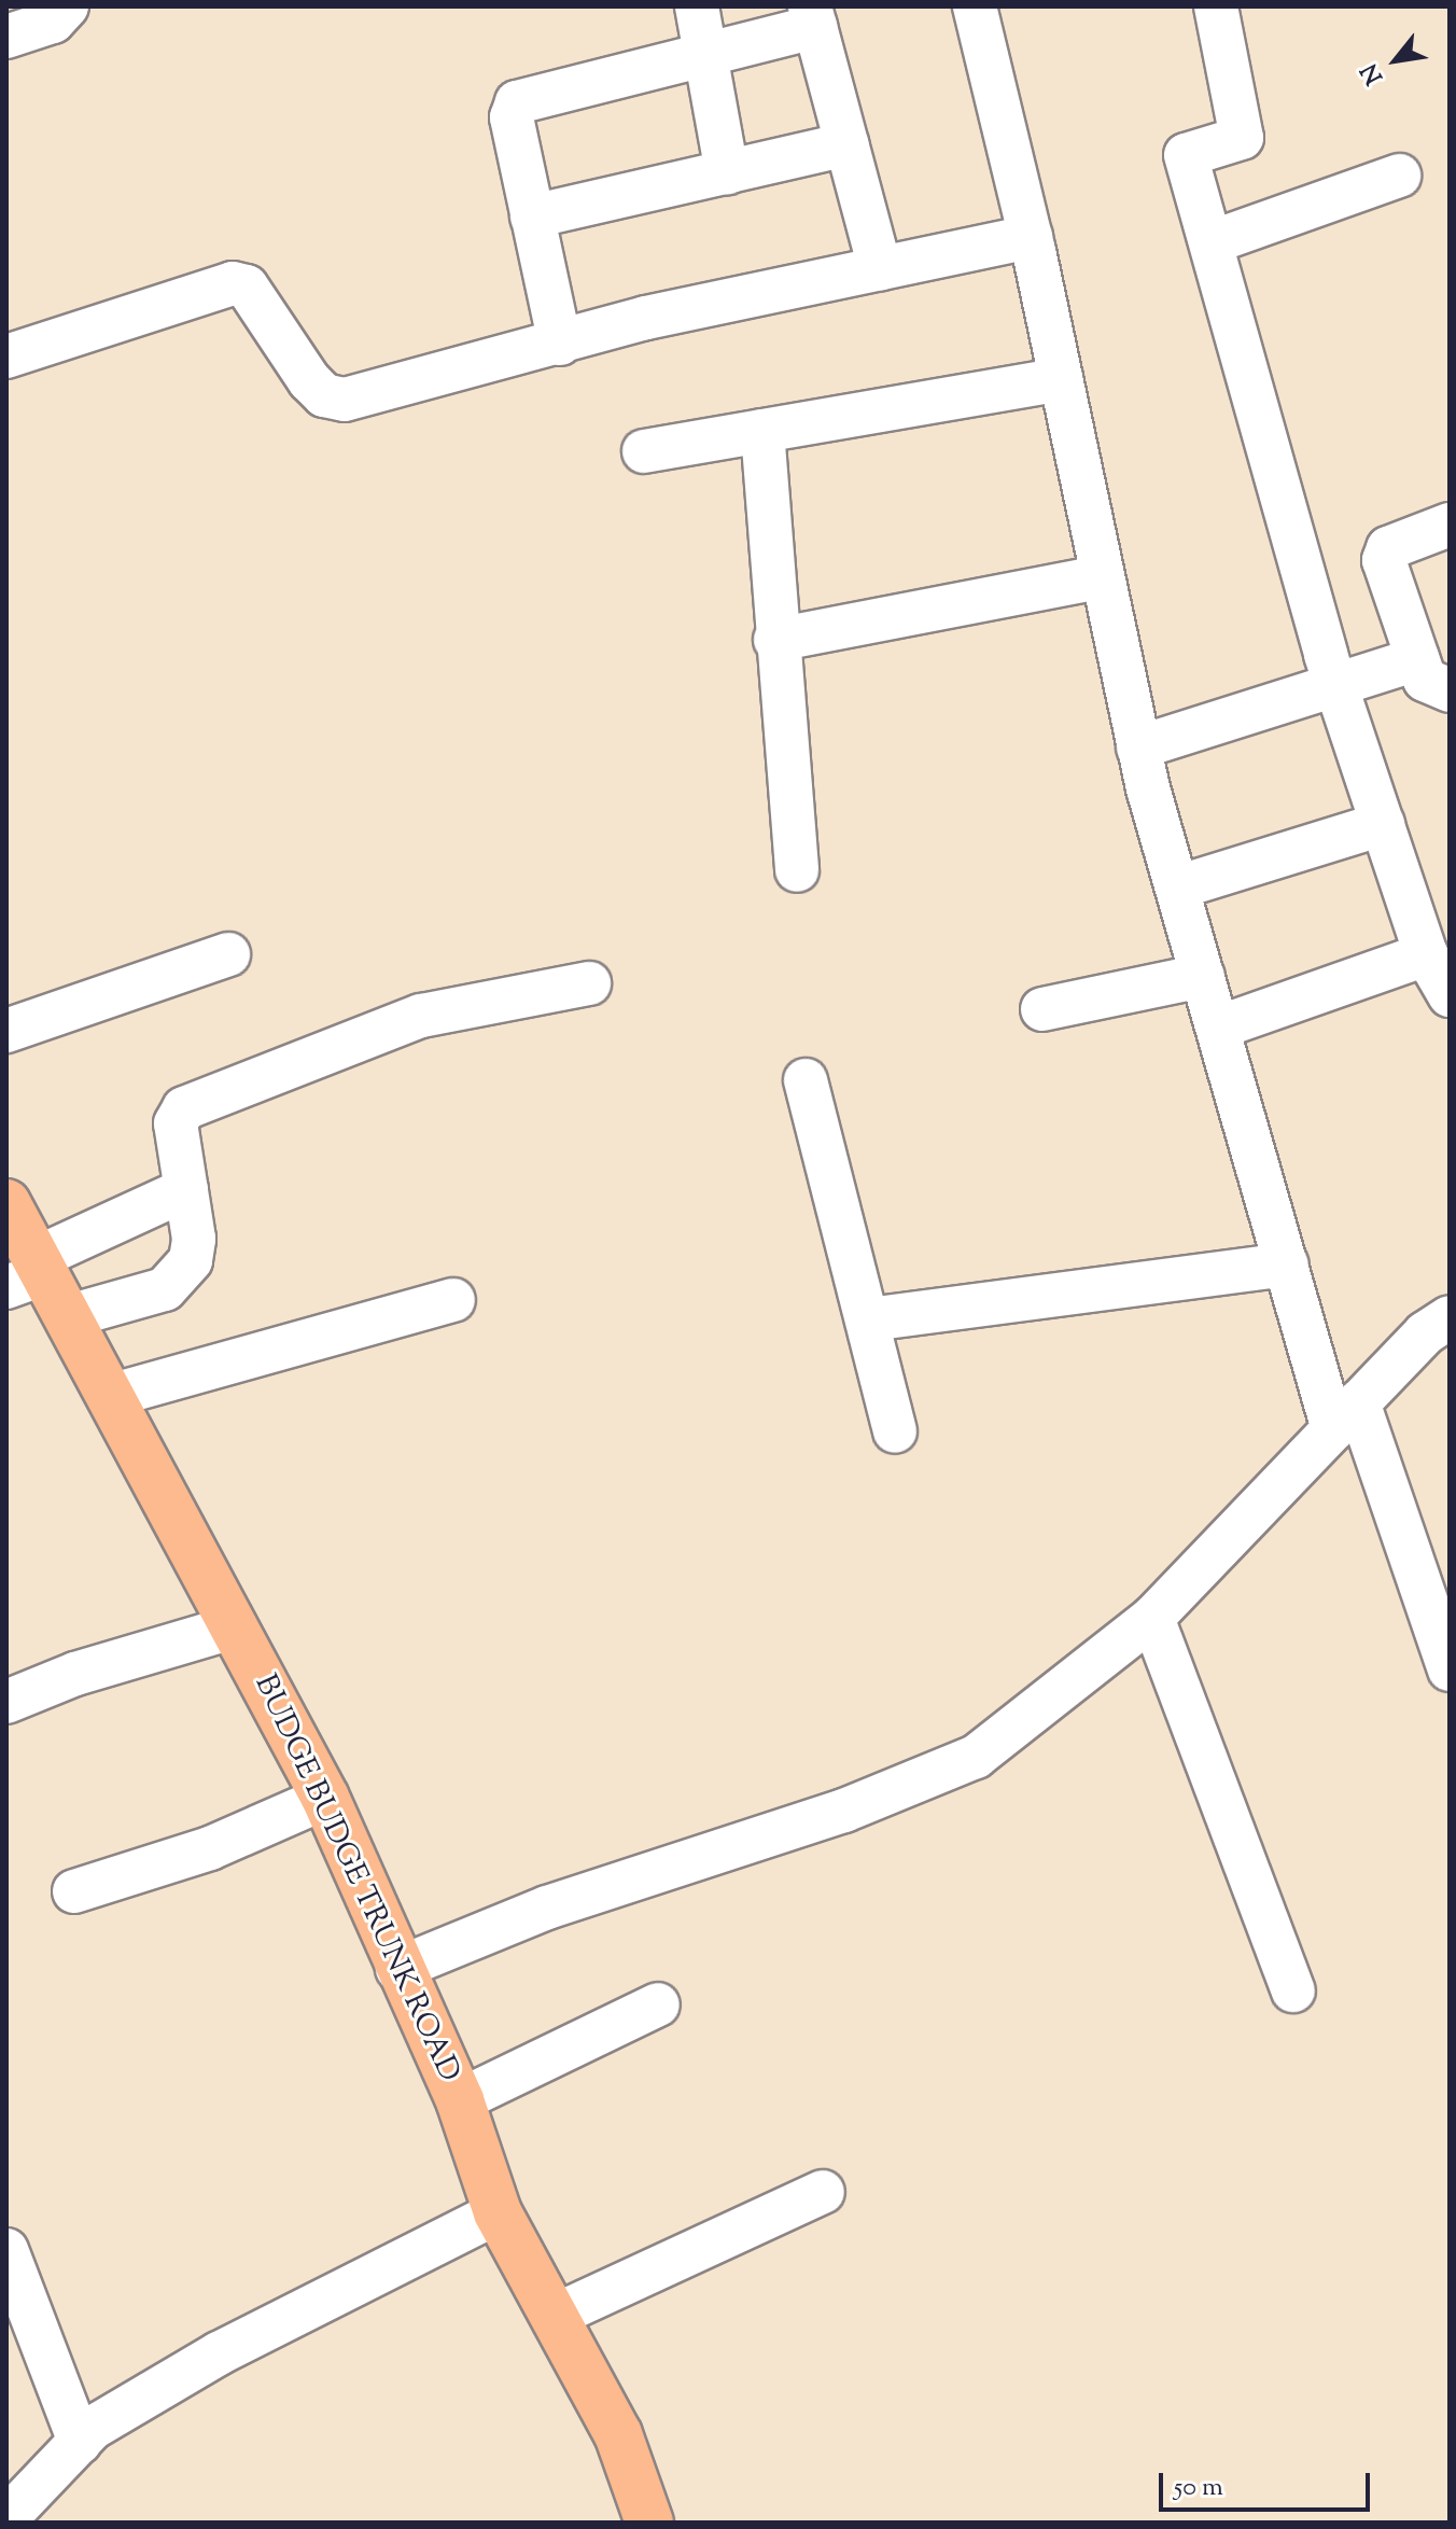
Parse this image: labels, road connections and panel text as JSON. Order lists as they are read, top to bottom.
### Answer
{
  "streets": {
    "main road": ["BUDGE BUDGE TRUNK ROAD"]
  },
  "scale_bar": "50 m",
  "north": "bottom left"
}
